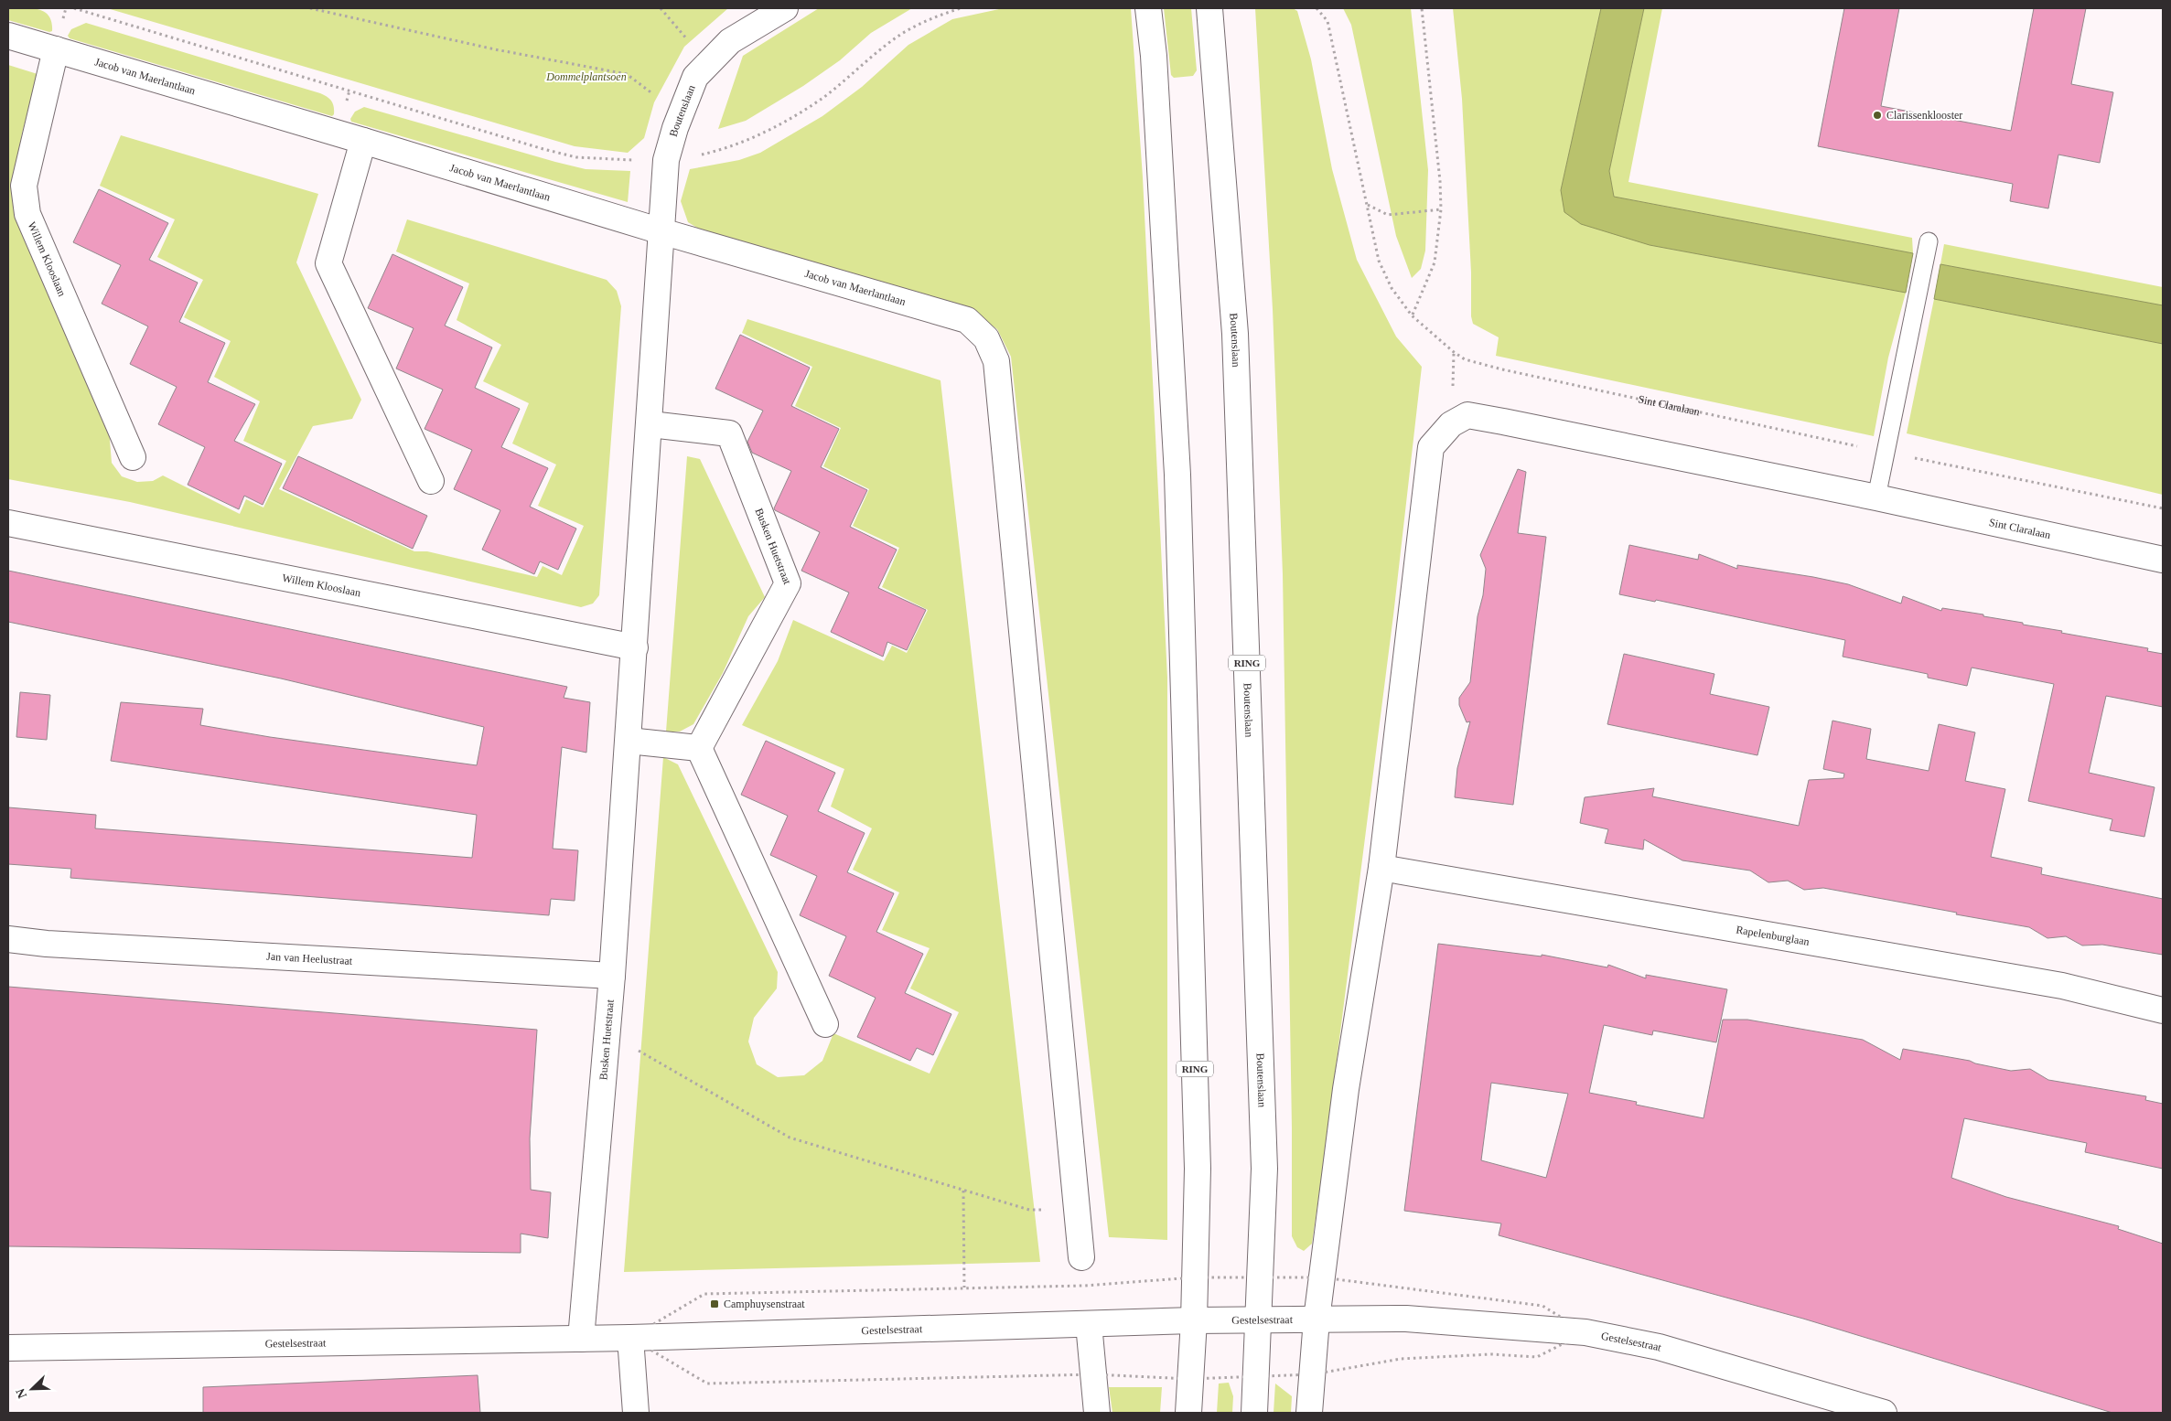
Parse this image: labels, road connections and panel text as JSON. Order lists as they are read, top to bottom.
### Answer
{
  "streets": {
    "street": [
      "Jacob van Maerlantlaan",
      "Boutenslaan",
      "Willem Klooslaan",
      "Sint Claralaan",
      "Busken Huetstraat",
      "RING",
      "Rapelenburglaan",
      "Jan van Heelustraat",
      "Gestelsestraat"
    ]
  },
  "crossings": [
    ["Jacob van Maerlantlaan", "Boutenslaan"],
    ["Jacob van Maerlantlaan", "Willem Klooslaan"],
    ["Jacob van Maerlantlaan", "Busken Huetstraat"],
    ["Boutenslaan", "Busken Huetstraat"],
    ["Boutenslaan", "Gestelsestraat"],
    ["Willem Klooslaan", "Busken Huetstraat"],
    ["Sint Claralaan", "Rapelenburglaan"],
    ["Busken Huetstraat", "Jan van Heelustraat"],
    ["Busken Huetstraat", "Gestelsestraat"],
    ["RING", "Gestelsestraat"]
  ],
  "parks": ["Dommelplantsoen"],
  "places": {
    "other": ["Clarissenklooster"],
    "transit": ["Camphuysenstraat"]
  },
  "north": "bottom left"
}
